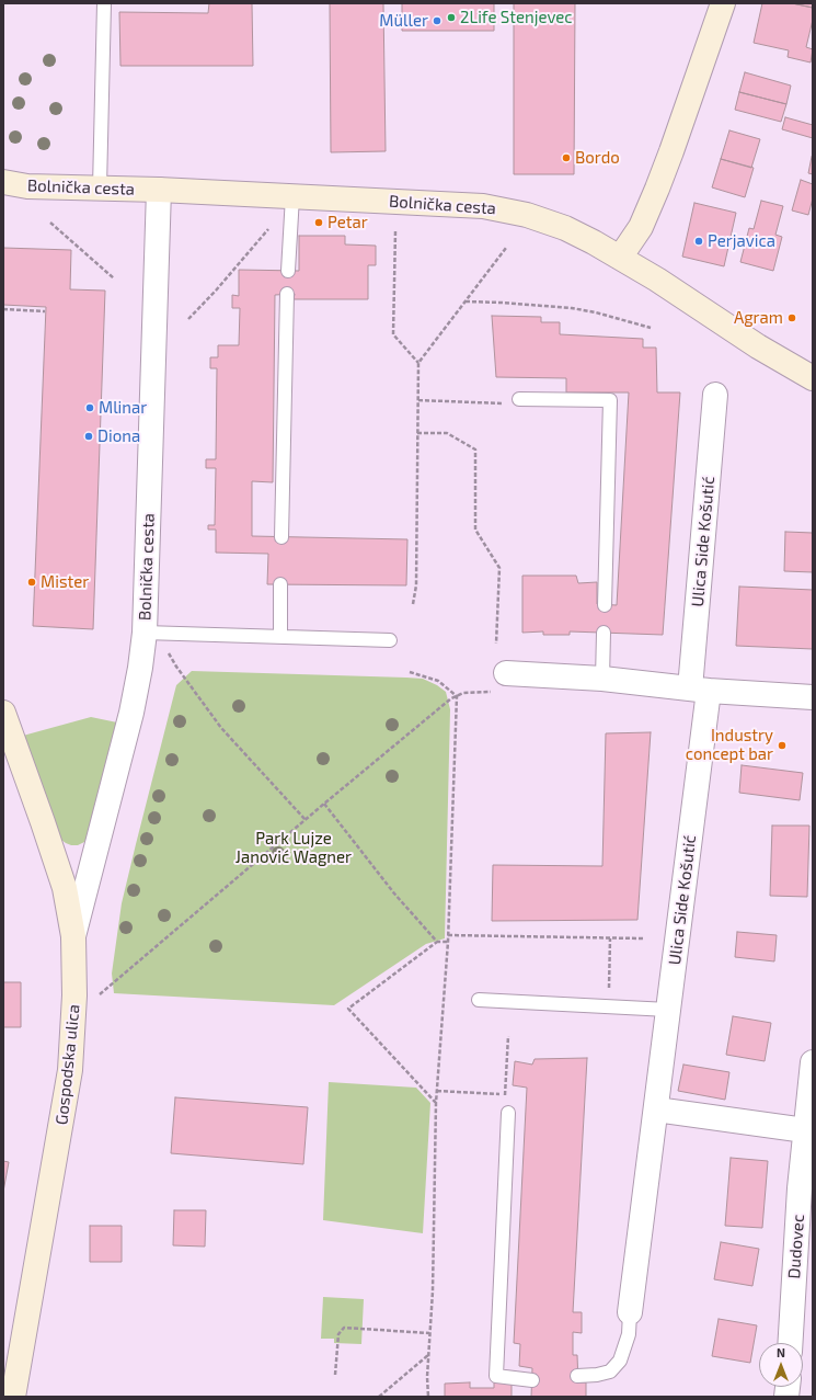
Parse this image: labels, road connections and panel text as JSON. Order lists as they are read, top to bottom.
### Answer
{
  "streets": {
    "street": [
      "Bolnička cesta",
      "Ulica Side Košutić",
      "Gospodska ulica",
      "Dudovec"
    ]
  },
  "crossings": [
    ["Bolnička cesta", "Gospodska ulica"]
  ],
  "parks": ["Park Lujze Janović Wagner"],
  "places": [
    "2Life Stenjevec",
    "Müller",
    "Bordo",
    "Petar",
    "Perjavica",
    "Agram",
    "Mlinar",
    "Diona",
    "Mister",
    "Industry concept bar"
  ],
  "north": "top"
}
